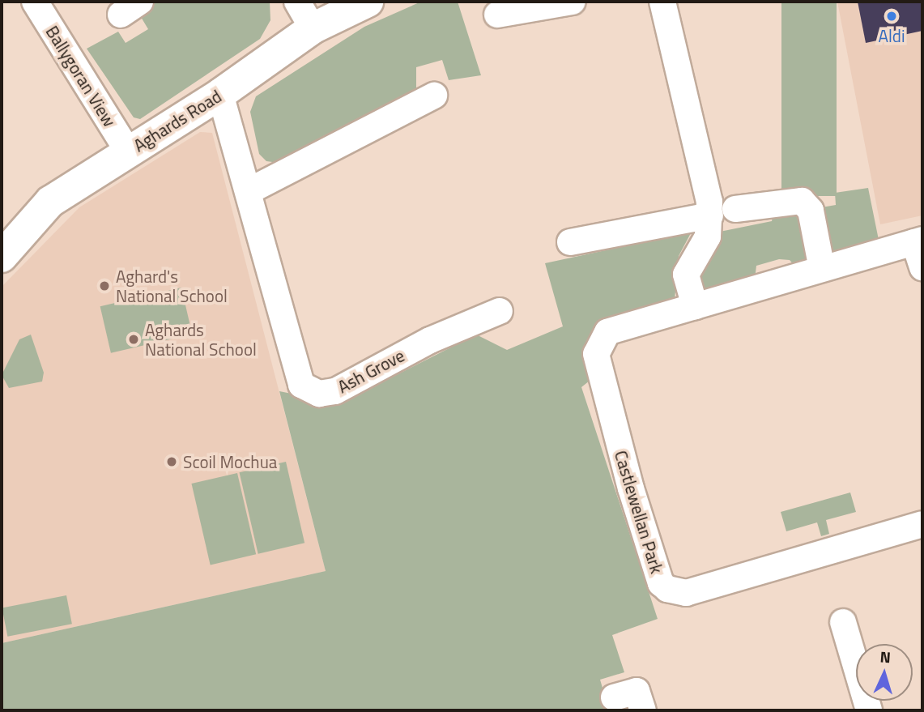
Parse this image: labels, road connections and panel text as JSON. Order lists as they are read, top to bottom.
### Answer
{
  "streets": {
    "street": [
      "Ballygoran View",
      "Aghards Road",
      "Ash Grove",
      "Castlewellan Park"
    ]
  },
  "crossings": [
    ["Ballygoran View", "Aghards Road"],
    ["Aghards Road", "Ash Grove"]
  ],
  "places": [
    "Aldi",
    "Aghard's National School",
    "Aghards National School",
    "Scoil Mochua"
  ],
  "north": "top"
}
